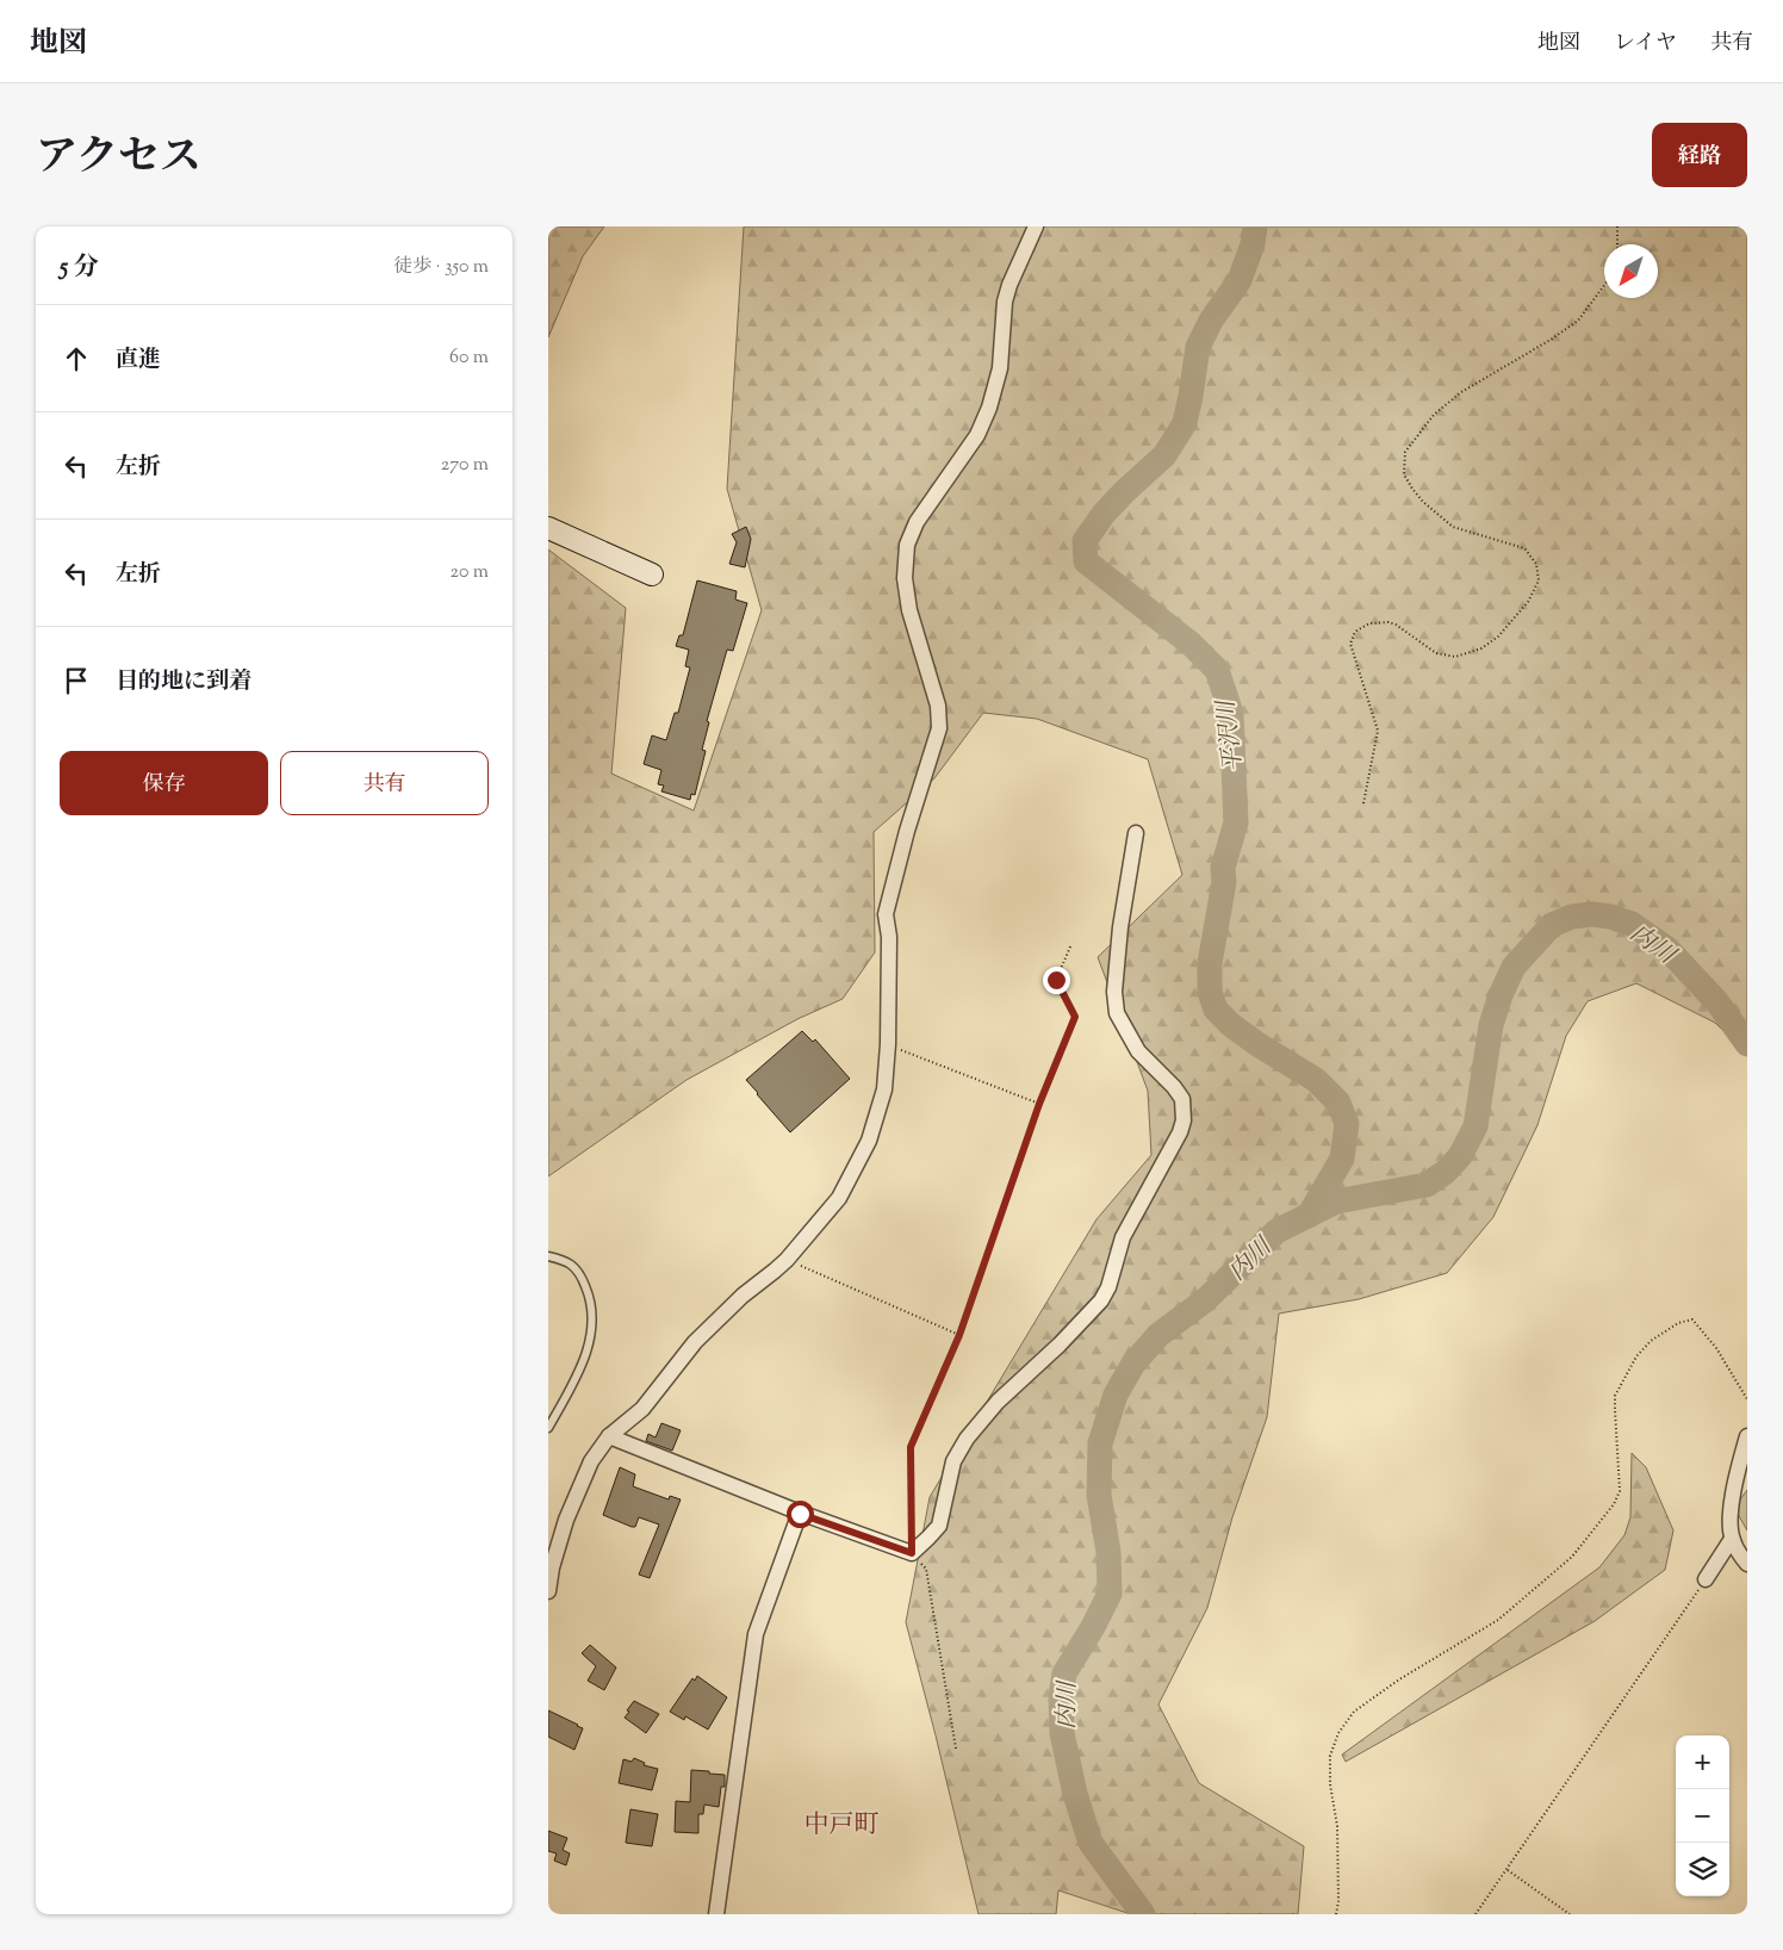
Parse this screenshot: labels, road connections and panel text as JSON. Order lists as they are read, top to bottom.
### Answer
{
  "districts": ["中戸町"],
  "water": ["平沢川", "内川"],
  "north": "bottom left",
  "page": {
    "header": "地図",
    "nav": ["地図", "レイヤ", "共有"],
    "title": "アクセス",
    "buttons": [
      "経路",
      ["保存", "共有"]
    ],
    "heading": ["5 分", "徒歩 · 350 m"],
    "list": [
      ["直進", "60 m"],
      ["左折", "270 m"],
      ["左折", "20 m"],
      "目的地に到着"
    ],
    "map_buttons": ["+", "−"]
  }
}
